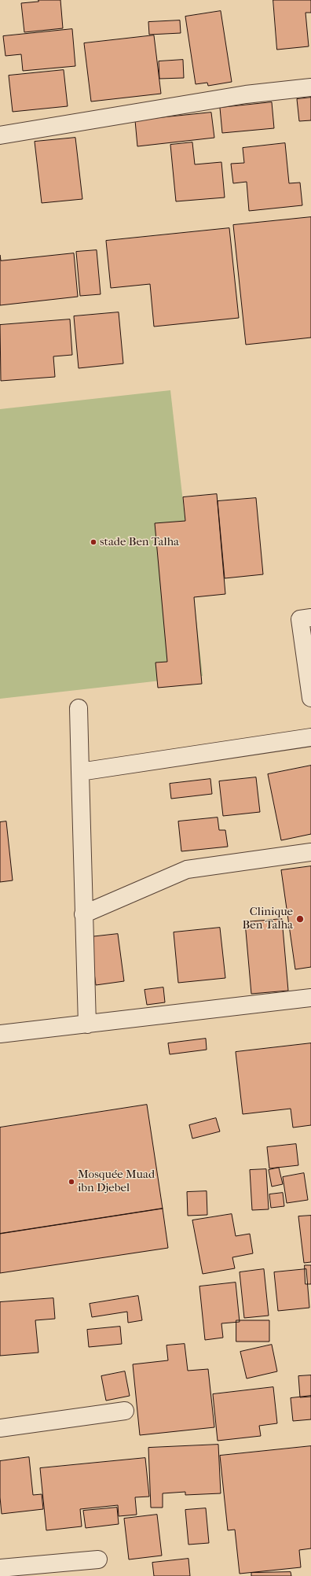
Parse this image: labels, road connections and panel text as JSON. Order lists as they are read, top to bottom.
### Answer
{
  "places": ["stade Ben Talha", "Clinique Ben Talha", "Mosquée Muad ibn Djebel"]
}
